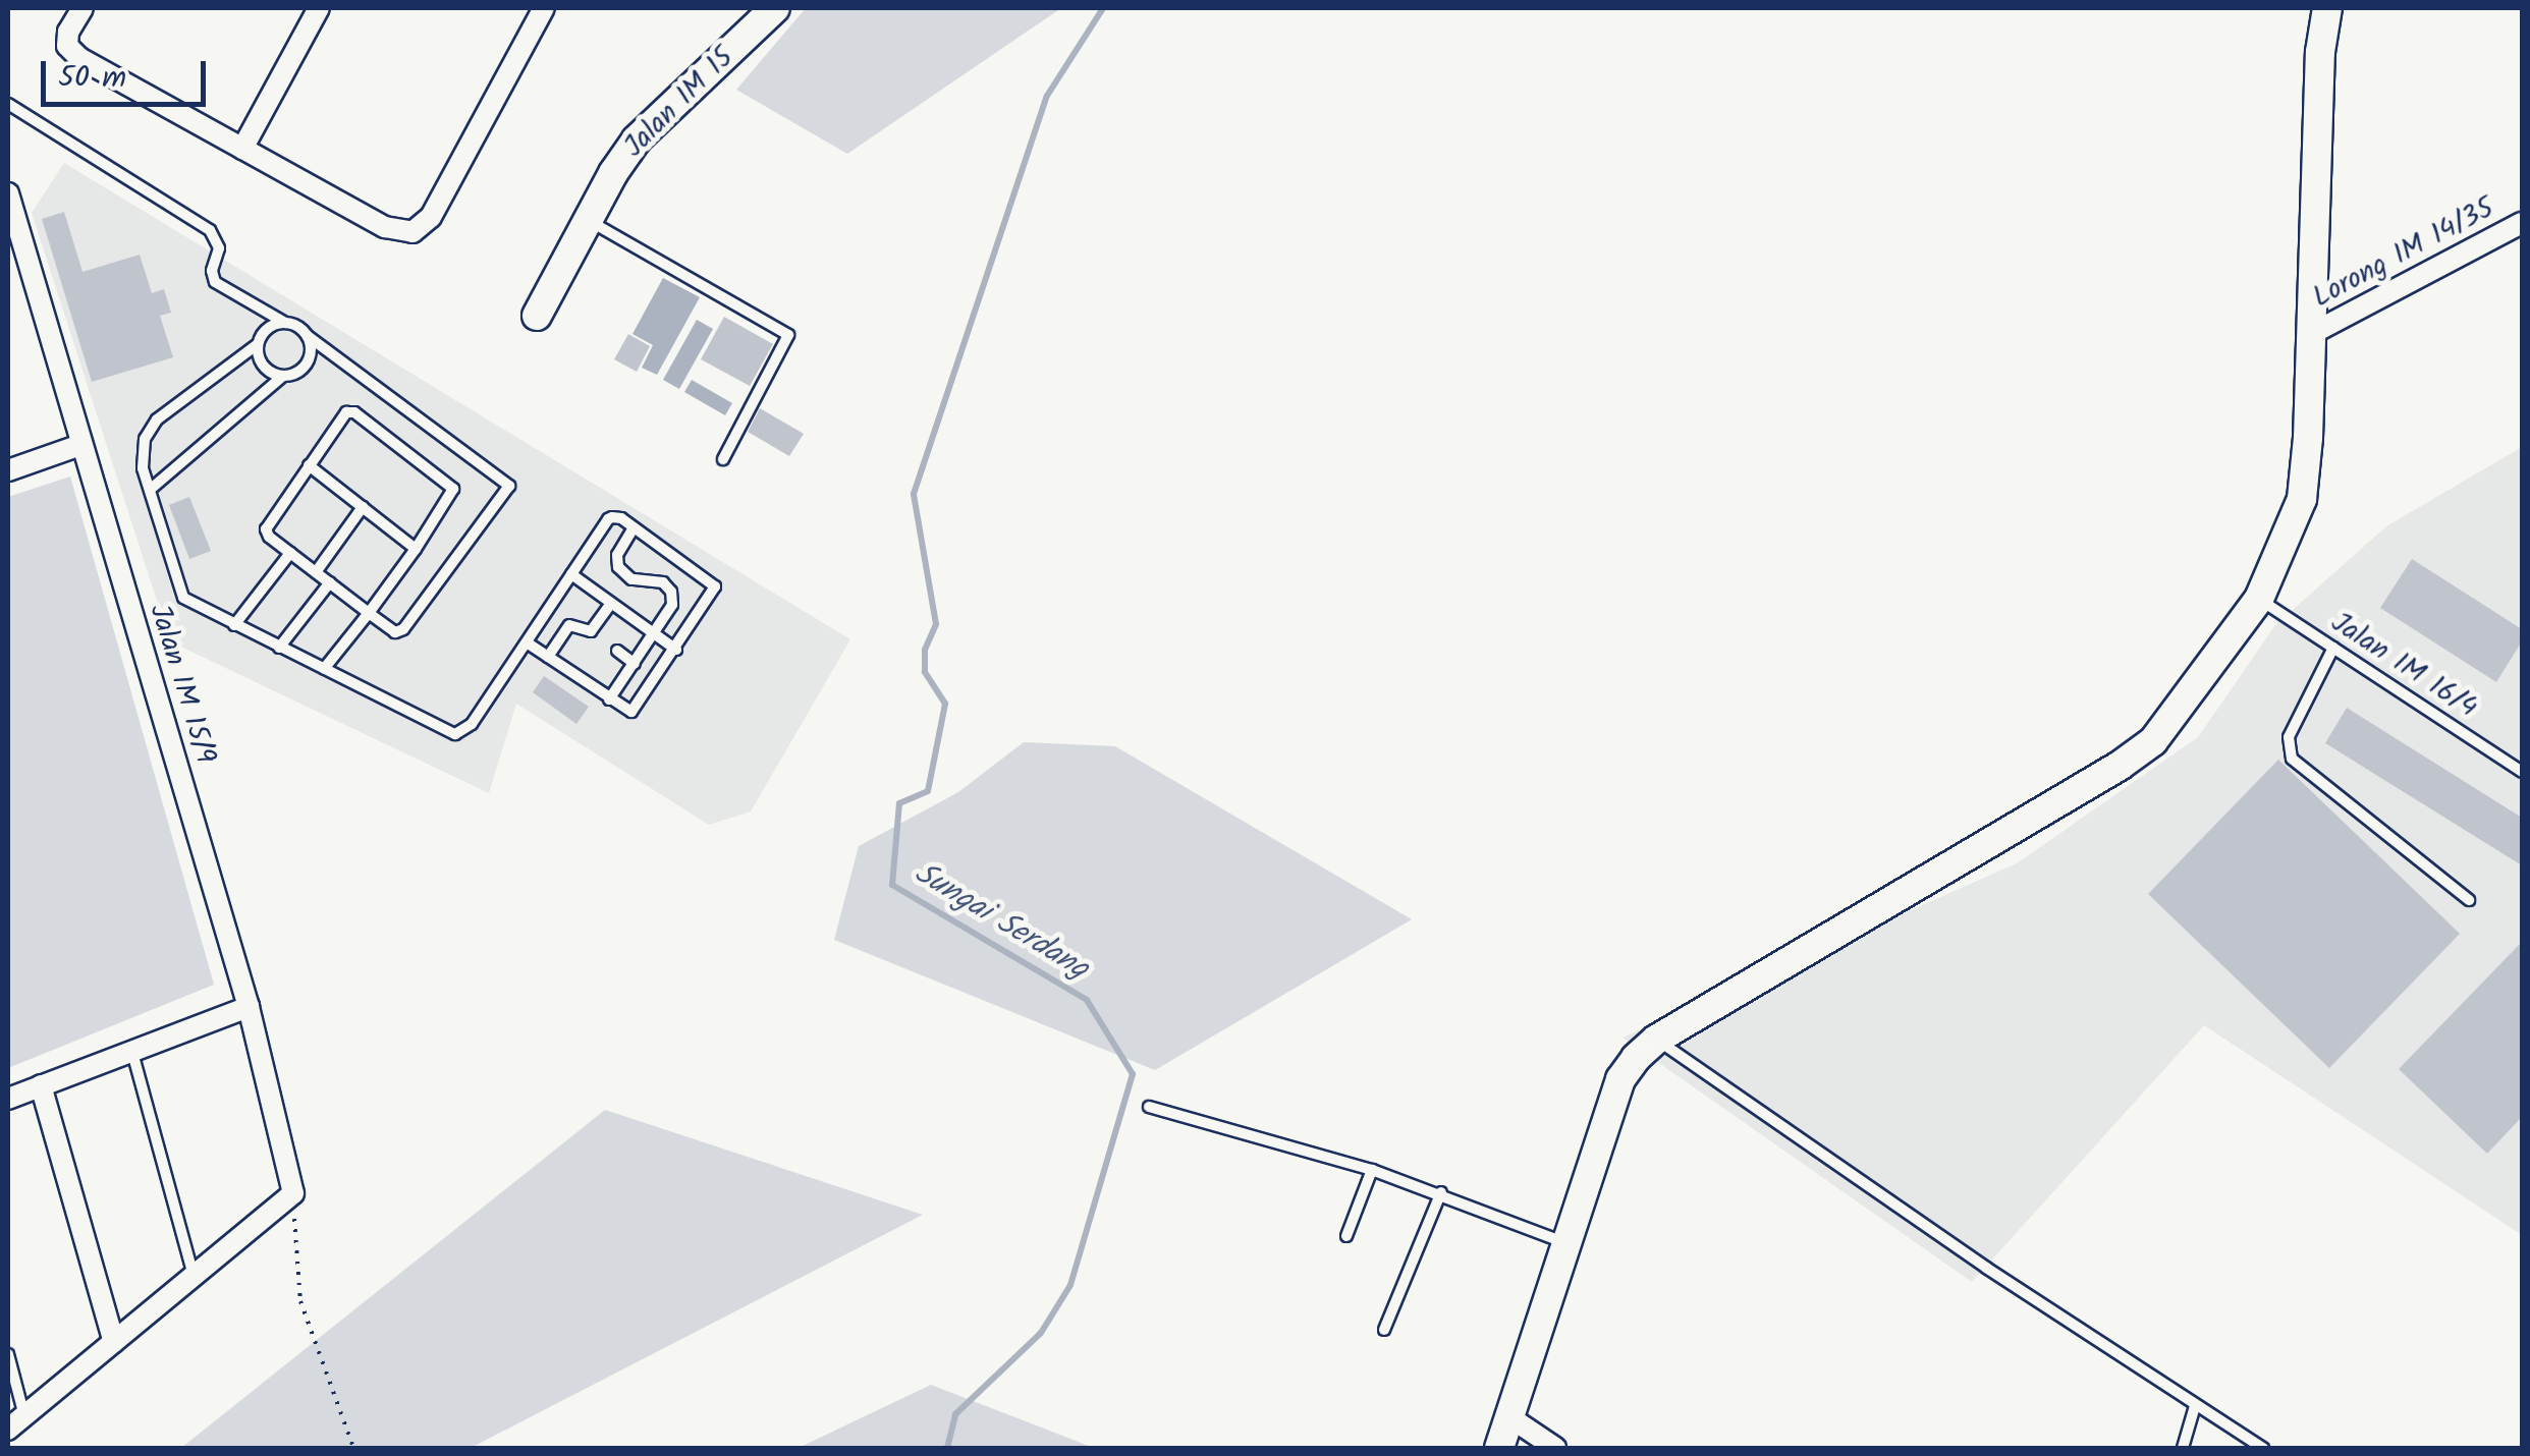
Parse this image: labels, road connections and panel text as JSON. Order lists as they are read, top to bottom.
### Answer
{
  "streets": {
    "street": ["Jalan IM 15", "Lorong IM 14/35", "Jalan IM 15/9"],
    "lane": ["Jalan IM 16/4"]
  },
  "water": ["Sungai Serdang"],
  "scale_bar": "50 m"
}
